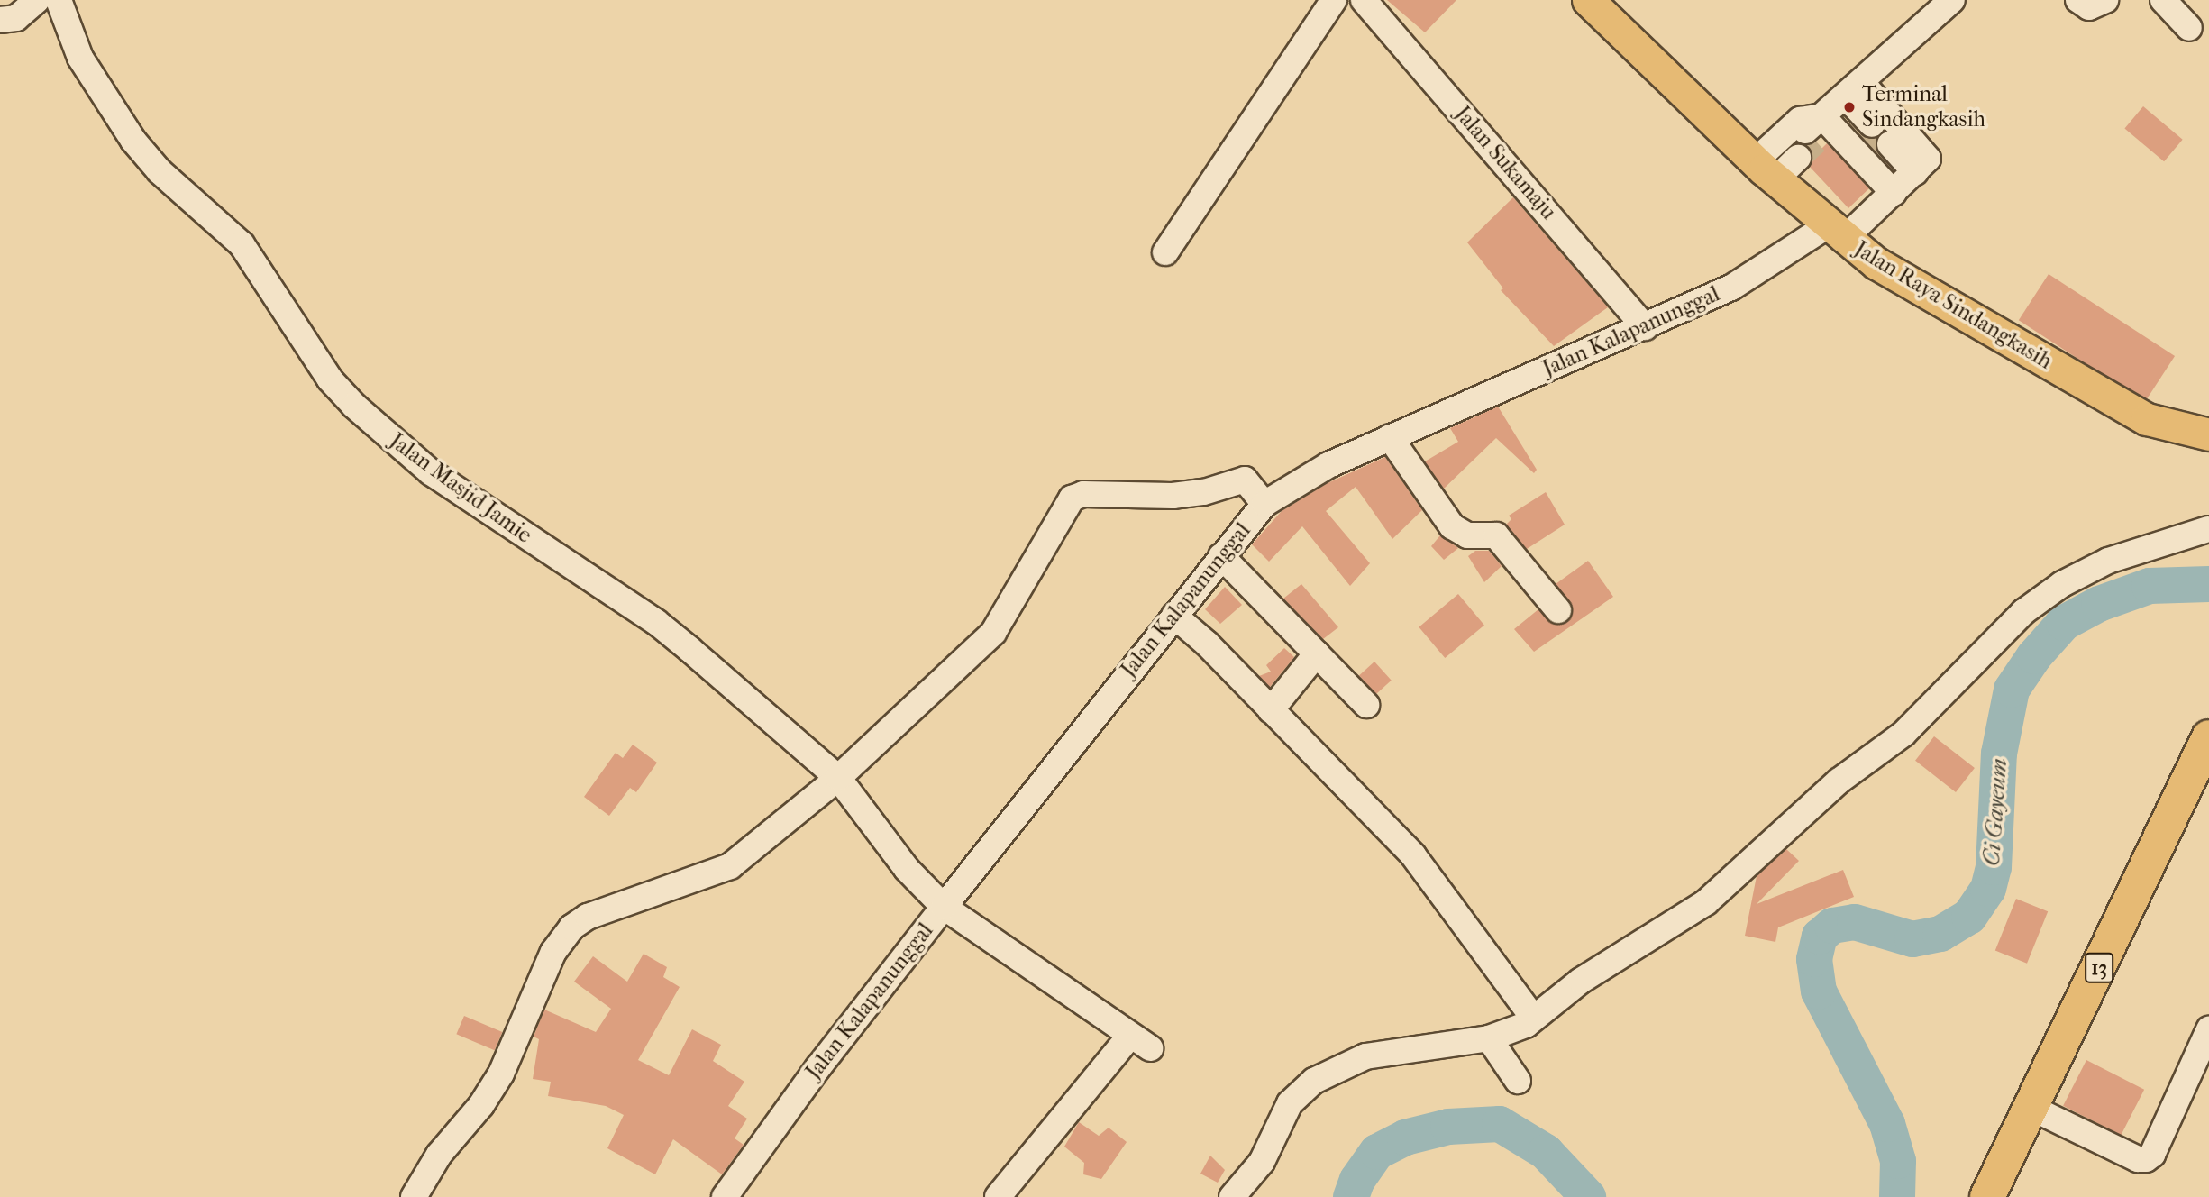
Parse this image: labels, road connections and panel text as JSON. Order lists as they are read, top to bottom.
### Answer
{
  "streets": {
    "highway": ["13"],
    "main road": ["Jalan Raya Sindangkasih"],
    "street": ["Jalan Sukamaju", "Jalan Kalapanunggal", "Jalan Masjid Jamie"]
  },
  "crossings": [
    ["Jalan Sukamaju", "Jalan Kalapanunggal"],
    ["Jalan Raya Sindangkasih", "Jalan Kalapanunggal"],
    ["Jalan Kalapanunggal", "Jalan Masjid Jamie"]
  ],
  "water": ["Ci Gayeum"],
  "places": ["Terminal Sindangkasih"]
}
